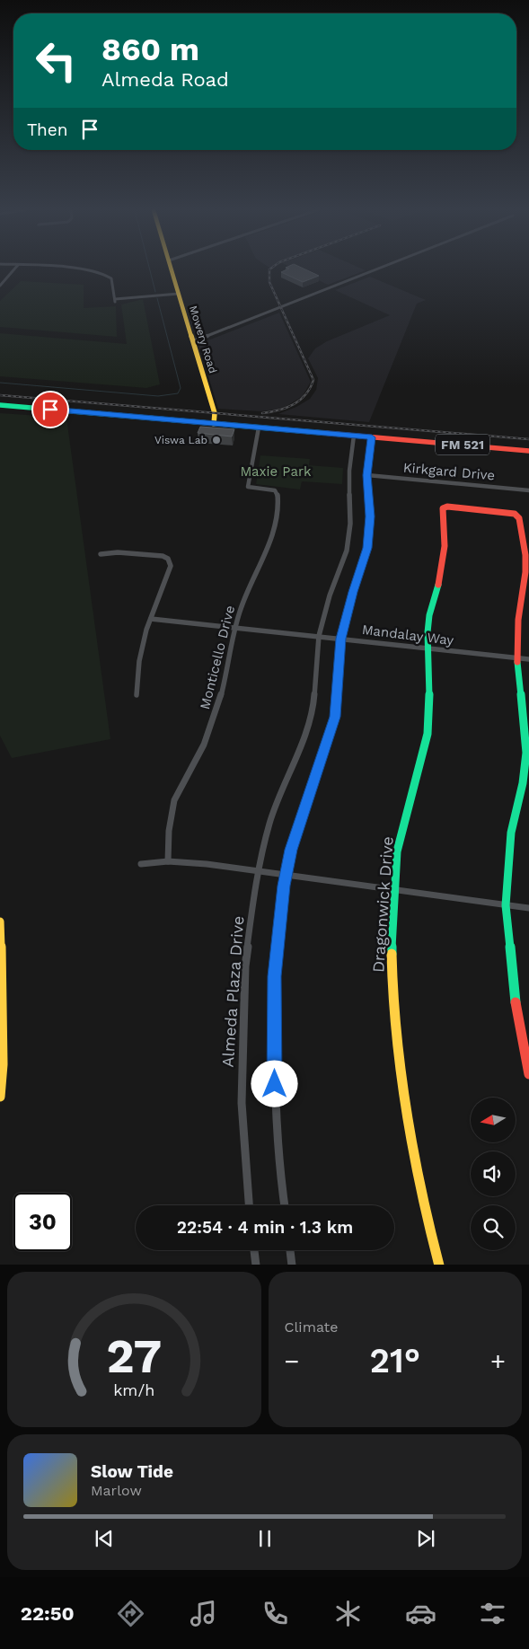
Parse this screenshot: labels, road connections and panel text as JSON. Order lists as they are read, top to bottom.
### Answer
{
  "streets": {
    "street": [
      "Mowery Road",
      "FM 521",
      "Kirkgard Drive",
      "Mandalay Way",
      "Monticello Drive",
      "Dragonwick Drive",
      "Almeda Plaza Drive"
    ]
  },
  "crossings": [
    ["Mowery Road", "FM 521"],
    ["FM 521", "Monticello Drive"],
    ["FM 521", "Almeda Plaza Drive"],
    ["Mandalay Way", "Monticello Drive"],
    ["Mandalay Way", "Dragonwick Drive"],
    ["Mandalay Way", "Almeda Plaza Drive"]
  ],
  "parks": ["Maxie Park"],
  "places": ["Viswa Lab"],
  "north": "left",
  "page": {
    "turn": ["860 m", "Almeda Road"],
    "then": "Then",
    "limit": "30",
    "trip": "22:54 · 4 min · 1.3 km",
    "tile": "Climate",
    "heat": ["−", "21°", "+"],
    "song": ["Slow Tide", "Marlow"],
    "tabs": "22:50",
    "gauge": ["27", "km/h"]
  }
}
